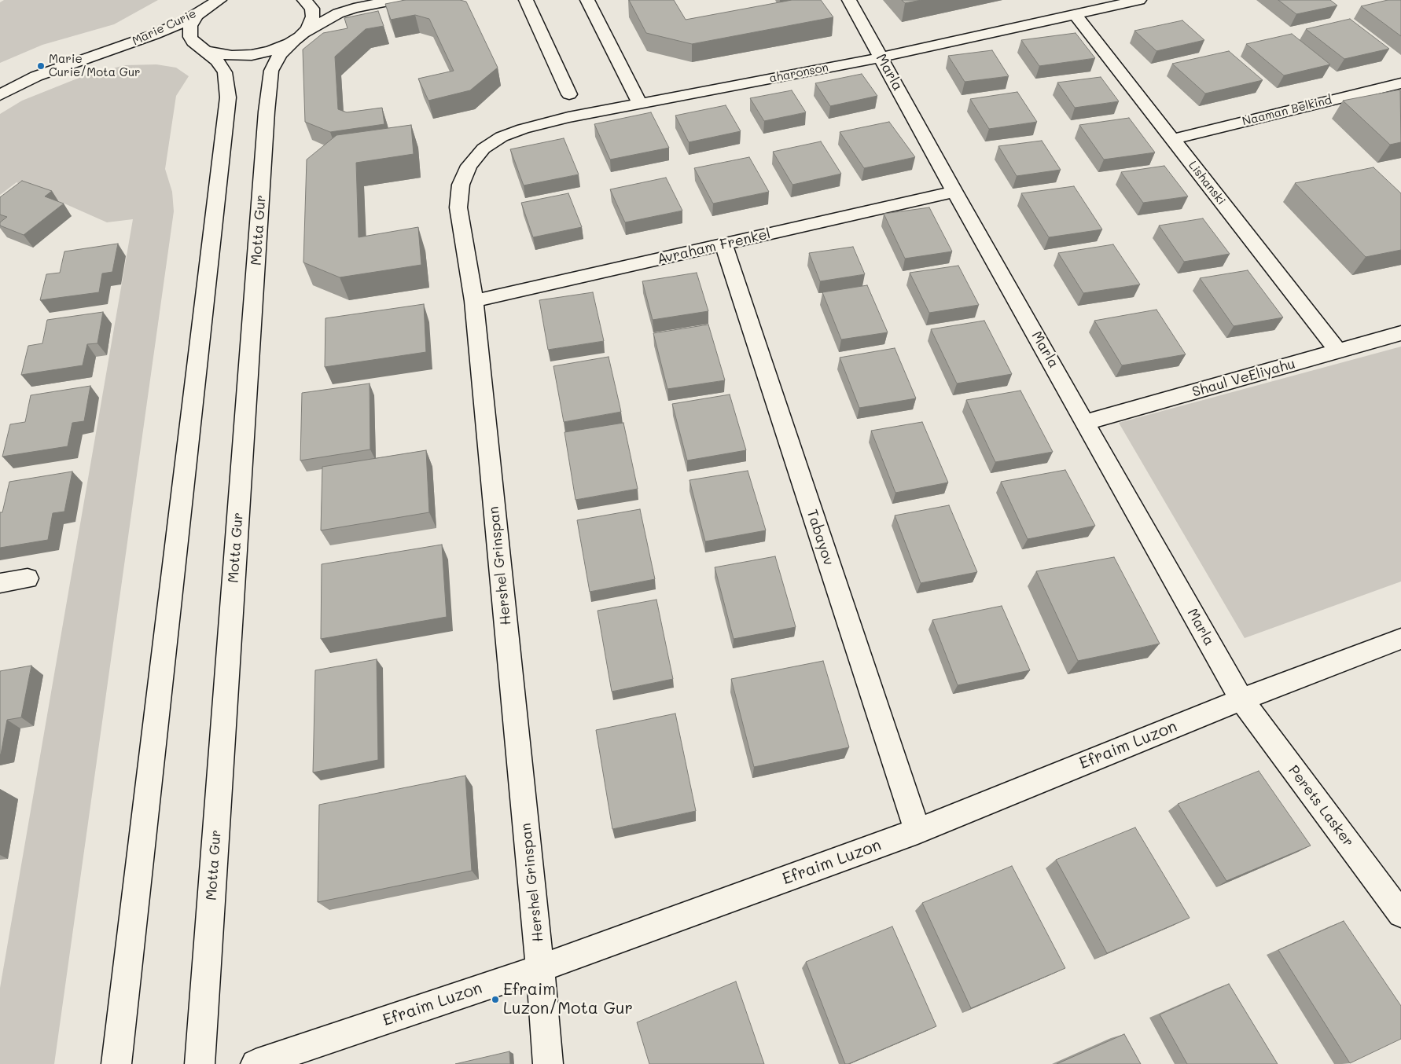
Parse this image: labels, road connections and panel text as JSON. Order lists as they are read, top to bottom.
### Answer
{
  "streets": {
    "street": [
      "Marie Curie",
      "Marla",
      "aharonson",
      "Naaman Belkind",
      "Lishanski",
      "Motta Gur",
      "Avraham Frenkel",
      "Shaul VeEliyahu",
      "Tabayov",
      "Hershel Grinspan",
      "Efraim Luzon",
      "Perets Lasker"
    ]
  },
  "crossings": [
    ["Marie Curie", "Motta Gur"],
    ["Marla", "aharonson"],
    ["Marla", "Avraham Frenkel"],
    ["Marla", "Shaul VeEliyahu"],
    ["Marla", "Efraim Luzon"],
    ["Marla", "Perets Lasker"],
    ["aharonson", "Lishanski"],
    ["aharonson", "Hershel Grinspan"],
    ["Naaman Belkind", "Lishanski"],
    ["Lishanski", "Shaul VeEliyahu"],
    ["Avraham Frenkel", "Tabayov"],
    ["Avraham Frenkel", "Hershel Grinspan"],
    ["Tabayov", "Efraim Luzon"],
    ["Hershel Grinspan", "Efraim Luzon"],
    ["Efraim Luzon", "Perets Lasker"]
  ],
  "places": ["Marie Curie/Mota Gur", "Efraim Luzon/Mota Gur"]
}
